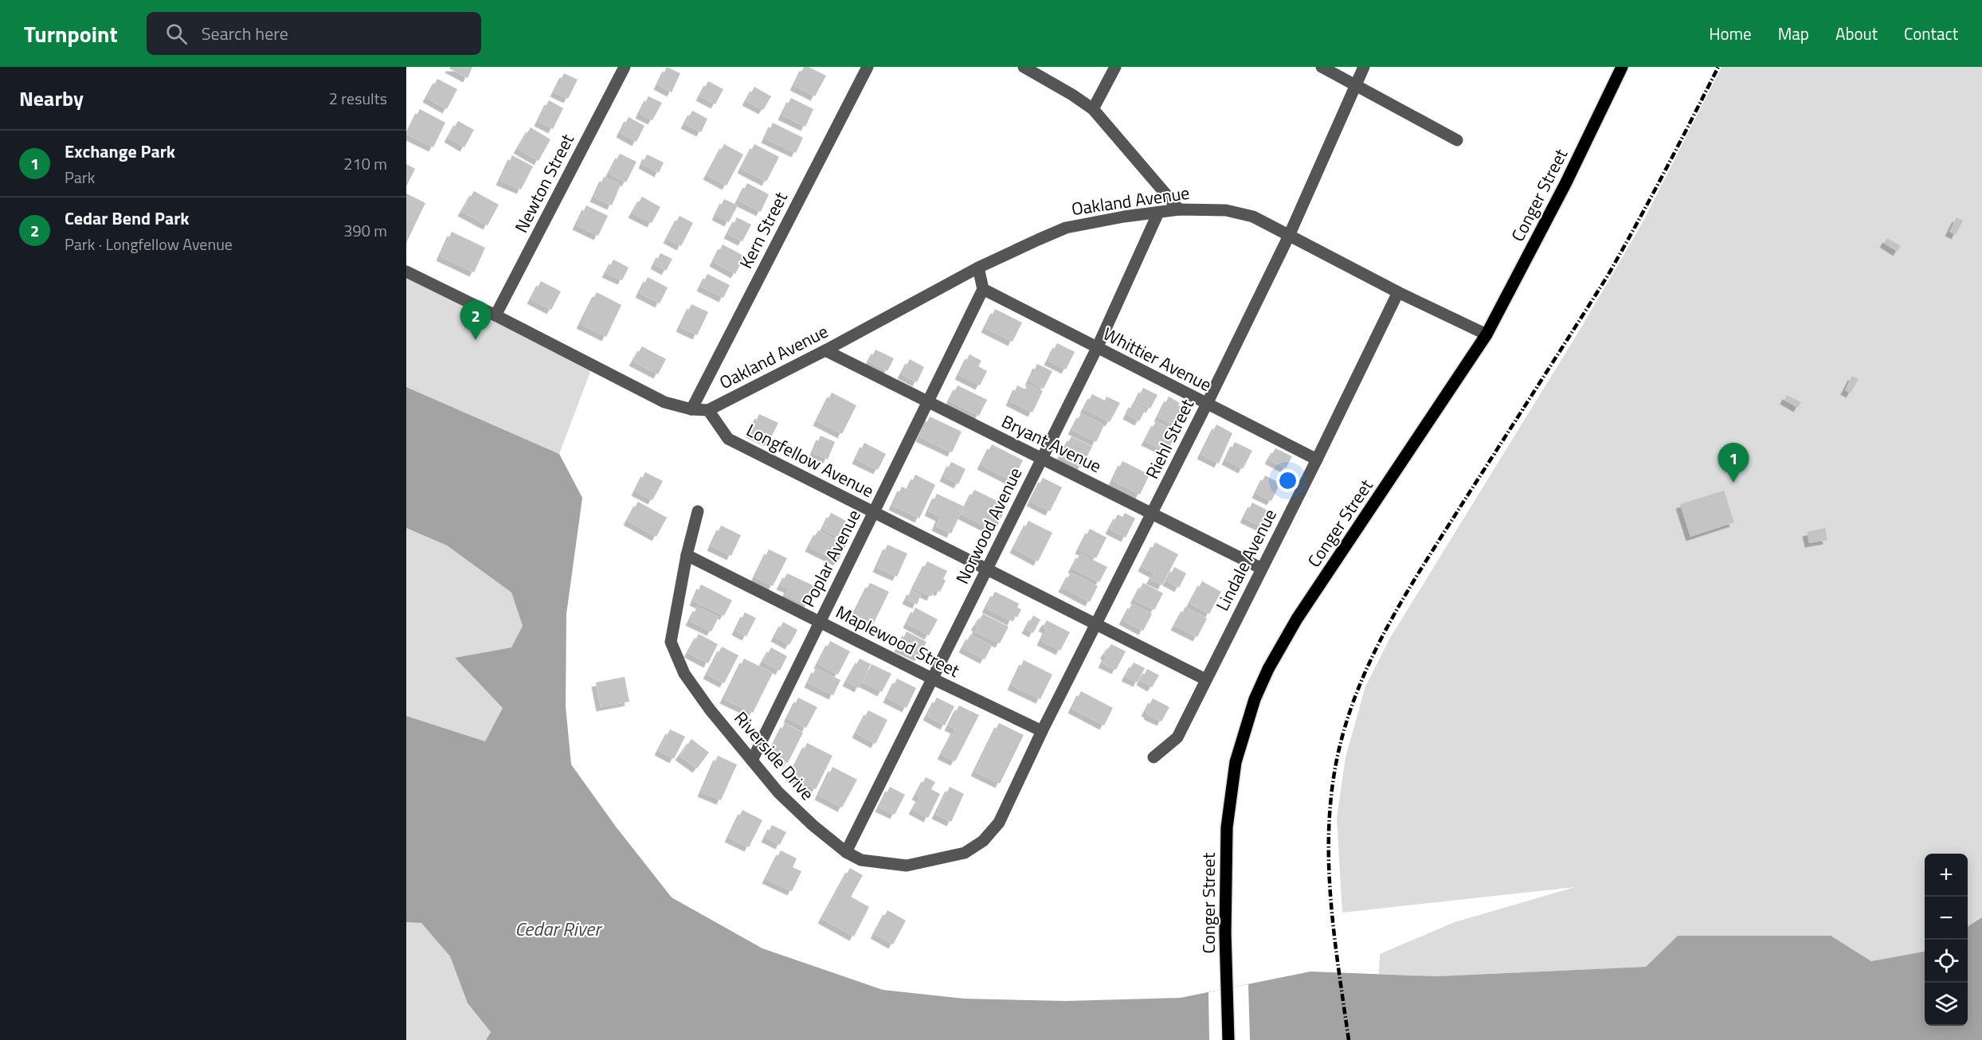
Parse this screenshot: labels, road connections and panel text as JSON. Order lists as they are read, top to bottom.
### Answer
{
  "streets": {
    "main road": ["Conger Street"],
    "street": [
      "Newton Street",
      "Oakland Avenue",
      "Kern Street",
      "Whittier Avenue",
      "Riehl Street",
      "Bryant Avenue",
      "Longfellow Avenue",
      "Norwood Avenue",
      "Poplar Avenue",
      "Lindale Avenue",
      "Maplewood Street",
      "Riverside Drive"
    ]
  },
  "crossings": [
    ["Conger Street", "Oakland Avenue"],
    ["Oakland Avenue", "Riehl Street"],
    ["Oakland Avenue", "Bryant Avenue"],
    ["Oakland Avenue", "Longfellow Avenue"],
    ["Oakland Avenue", "Norwood Avenue"],
    ["Oakland Avenue", "Lindale Avenue"],
    ["Whittier Avenue", "Riehl Street"],
    ["Whittier Avenue", "Norwood Avenue"],
    ["Whittier Avenue", "Poplar Avenue"],
    ["Whittier Avenue", "Lindale Avenue"],
    ["Riehl Street", "Bryant Avenue"],
    ["Riehl Street", "Longfellow Avenue"],
    ["Riehl Street", "Maplewood Street"],
    ["Riehl Street", "Riverside Drive"],
    ["Bryant Avenue", "Norwood Avenue"],
    ["Bryant Avenue", "Poplar Avenue"],
    ["Bryant Avenue", "Lindale Avenue"],
    ["Longfellow Avenue", "Norwood Avenue"],
    ["Longfellow Avenue", "Poplar Avenue"],
    ["Longfellow Avenue", "Lindale Avenue"],
    ["Norwood Avenue", "Maplewood Street"],
    ["Norwood Avenue", "Riverside Drive"],
    ["Poplar Avenue", "Maplewood Street"],
    ["Poplar Avenue", "Riverside Drive"],
    ["Maplewood Street", "Riverside Drive"]
  ],
  "water": ["Cedar River"],
  "page": {
    "header": "Turnpoint",
    "search": "Search here",
    "nav": [
      "Home",
      "Map",
      "About",
      "Contact"
    ],
    "heading": ["Nearby", "2 results"],
    "list": [
      {
        "mark": "1",
        "name": "Exchange Park",
        "note": "Park",
        "value": "210 m"
      },
      {
        "mark": "2",
        "name": "Cedar Bend Park",
        "note": "Park · Longfellow Avenue",
        "value": "390 m"
      }
    ],
    "pins": ["2", "1"],
    "map_buttons": ["+", "−"]
  }
}
